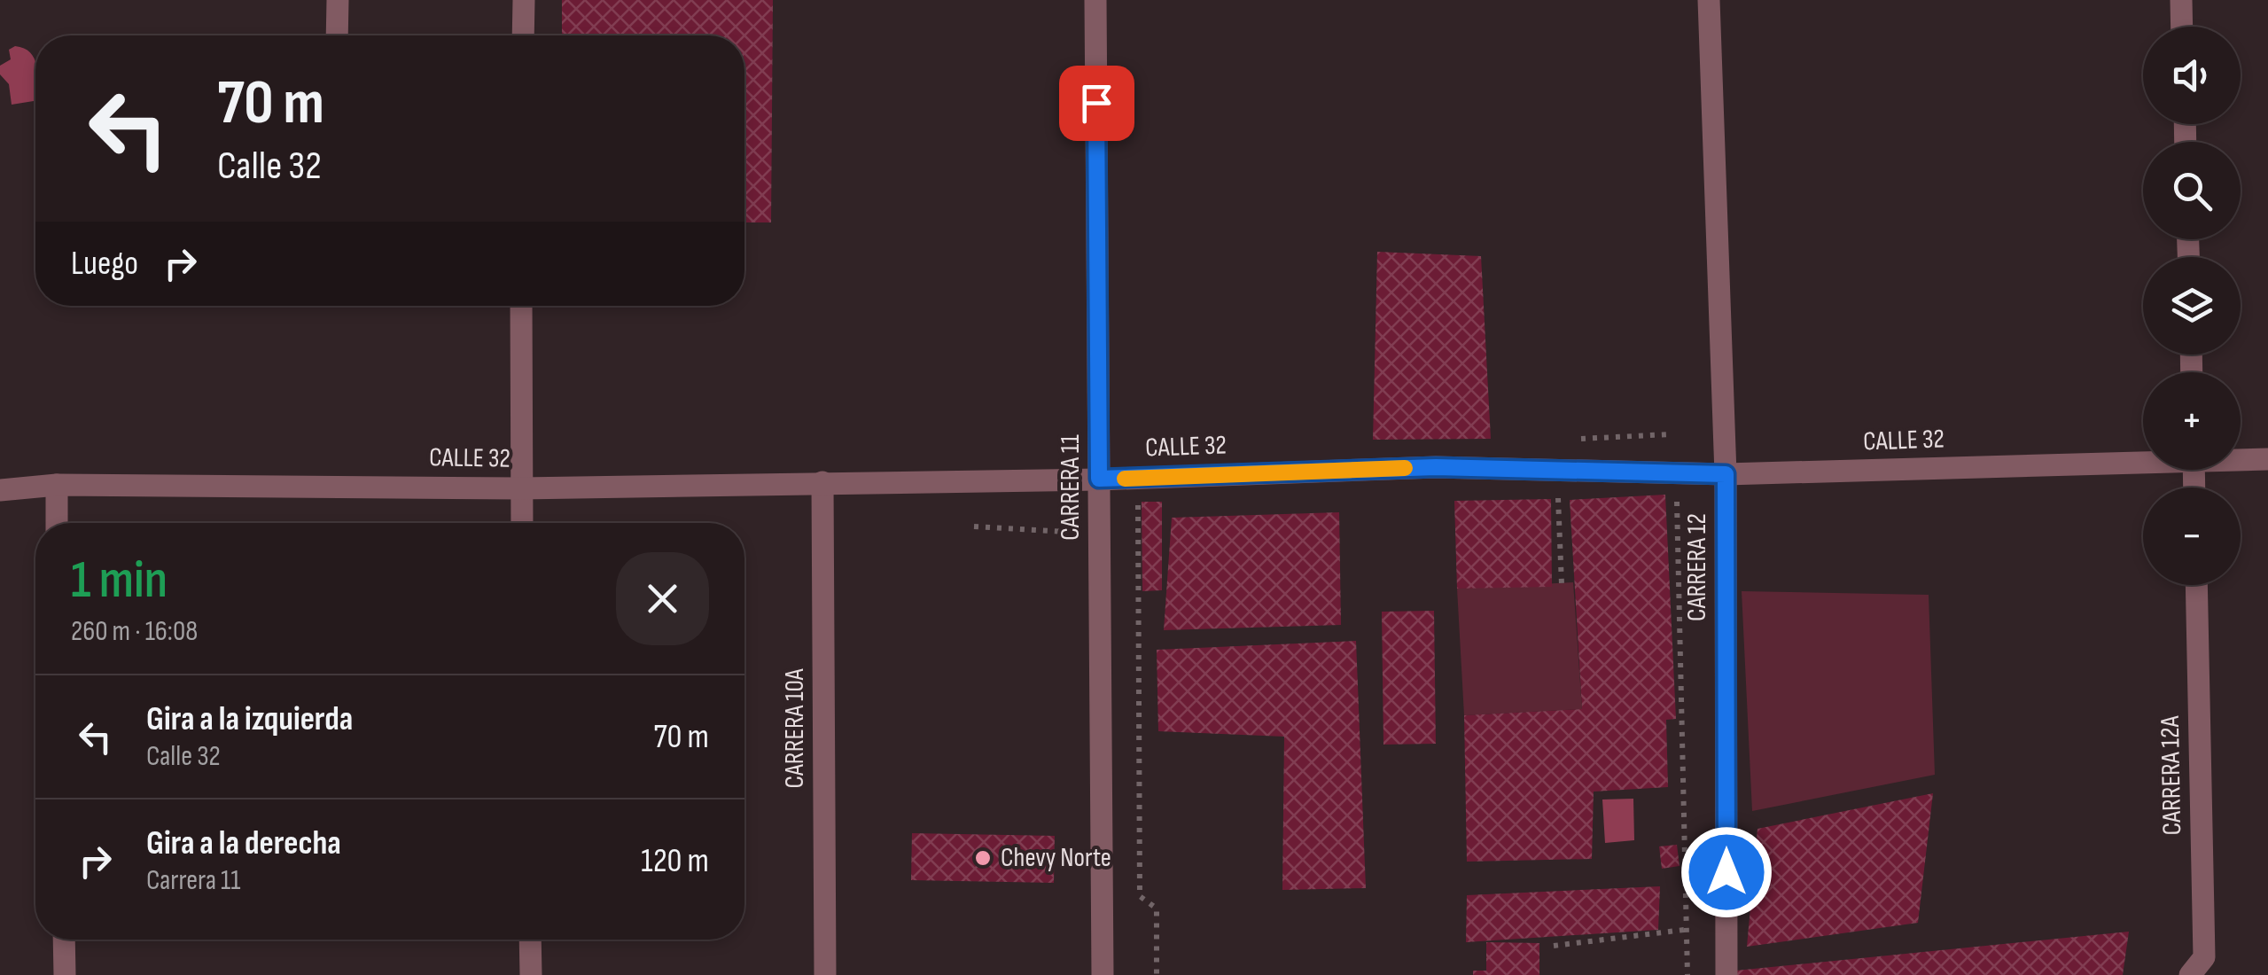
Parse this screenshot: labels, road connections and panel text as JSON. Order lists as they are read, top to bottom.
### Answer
{
  "streets": {
    "street": [
      "CALLE 32",
      "CARRERA 11",
      "CARRERA 12",
      "CARRERA 10A",
      "CARRERA 12A"
    ]
  },
  "crossings": [
    ["CALLE 32", "CARRERA 11"],
    ["CALLE 32", "CARRERA 12"],
    ["CALLE 32", "CARRERA 10A"]
  ],
  "places": ["Chevy Norte"],
  "page": {
    "map_buttons": ["+", "−"],
    "turn": ["70 m", "Calle 32"],
    "then": "Luego",
    "heading": ["1 min", "260 m · 16:08"],
    "list": [
      {
        "name": "Gira a la izquierda",
        "note": "Calle 32",
        "value": "70 m"
      },
      {
        "name": "Gira a la derecha",
        "note": "Carrera 11",
        "value": "120 m"
      }
    ]
  }
}
